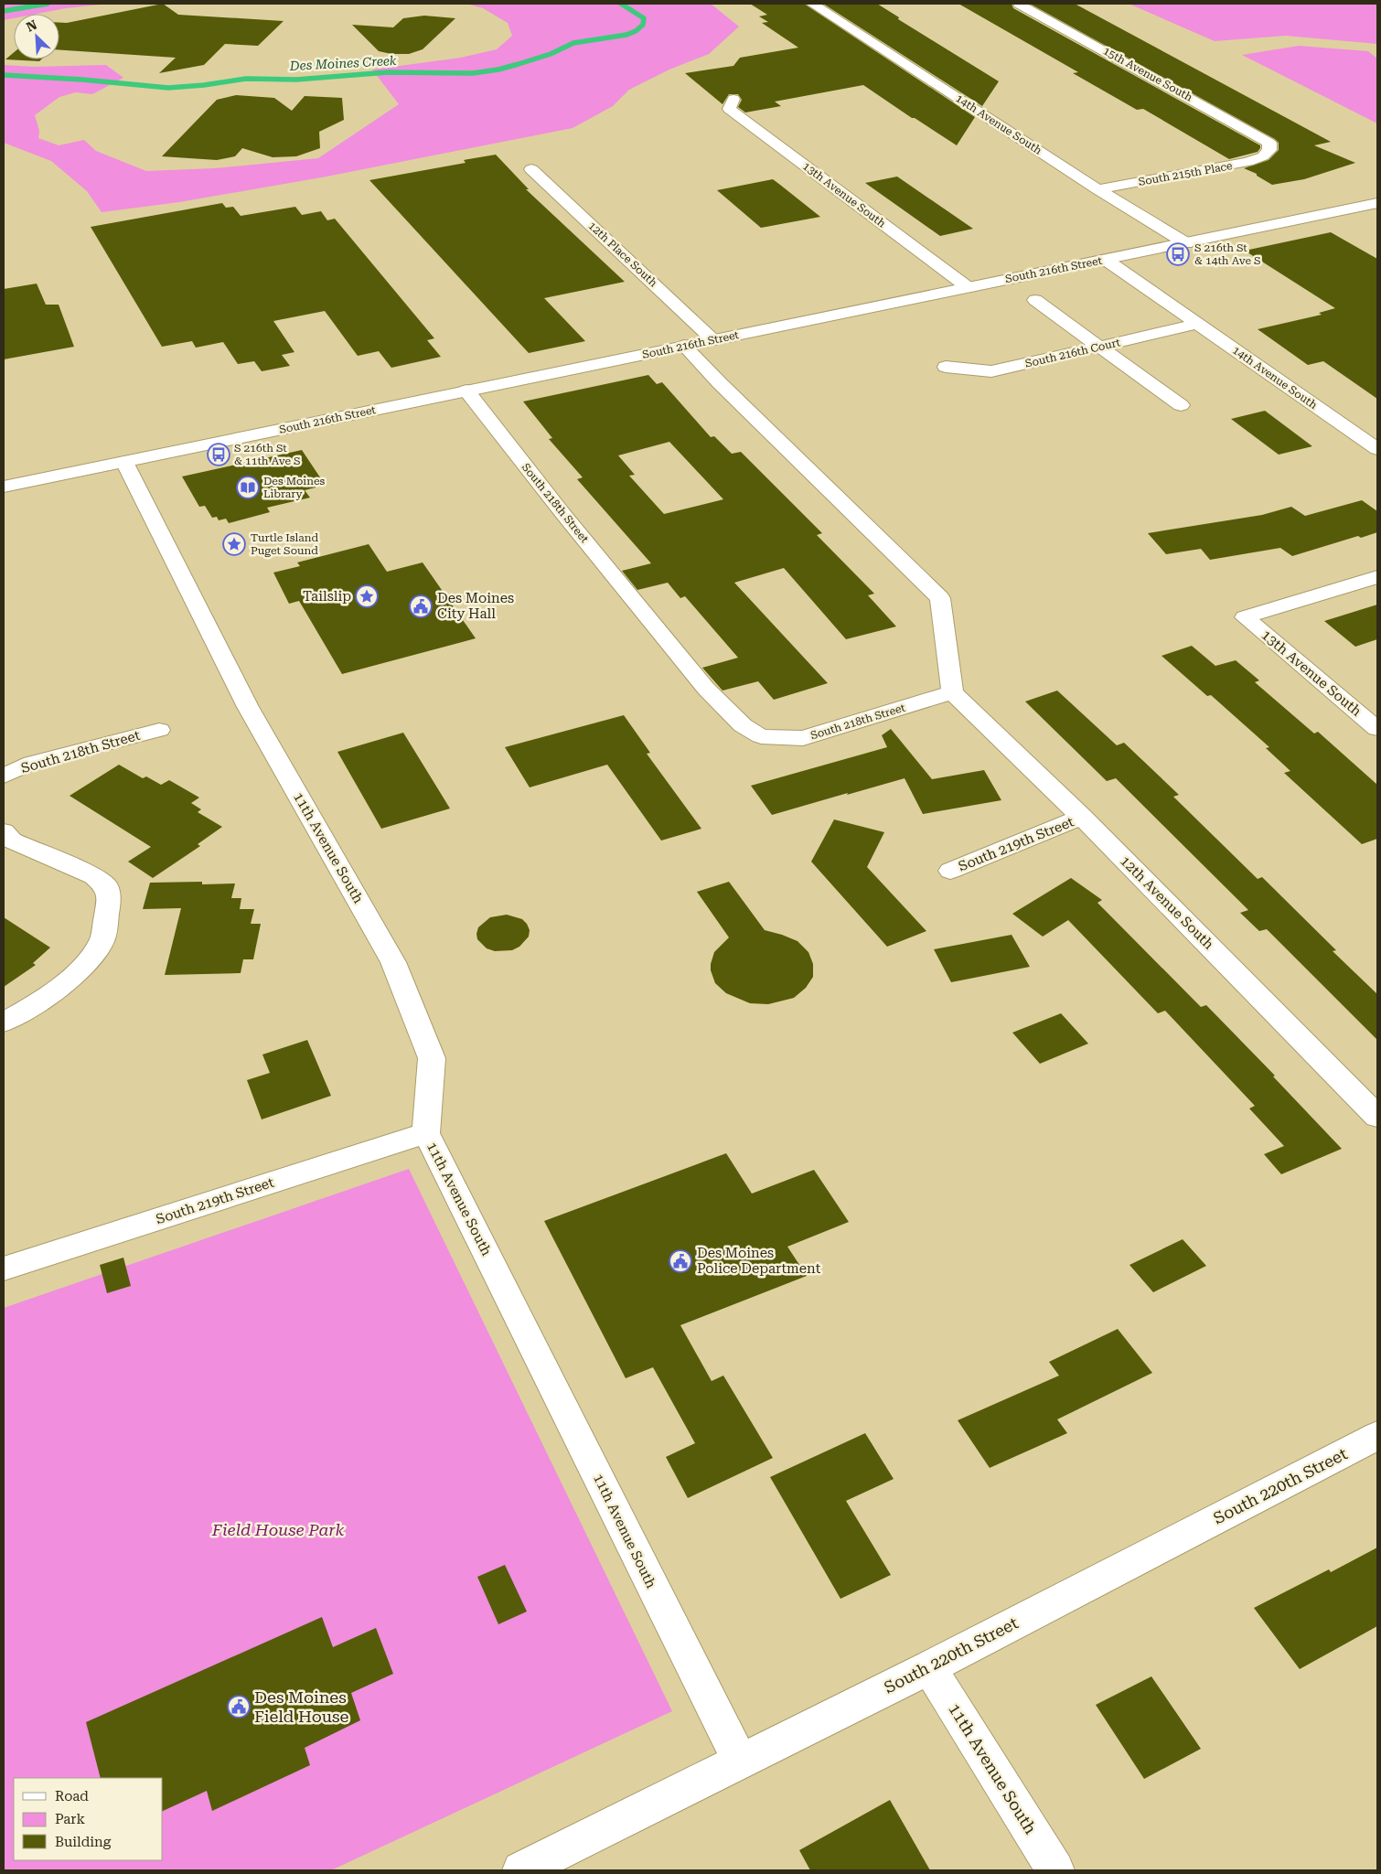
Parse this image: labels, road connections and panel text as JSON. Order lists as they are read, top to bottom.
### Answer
{
  "streets": {
    "street": [
      "15th Avenue South",
      "14th Avenue South",
      "South 215th Place",
      "13th Avenue South",
      "12th Place South",
      "South 216th Street",
      "South 216th Court",
      "South 218th Street",
      "South 219th Street",
      "11th Avenue South",
      "12th Avenue South",
      "South 220th Street"
    ]
  },
  "crossings": [
    ["15th Avenue South", "South 215th Place"],
    ["14th Avenue South", "South 215th Place"],
    ["14th Avenue South", "South 216th Street"],
    ["14th Avenue South", "South 216th Court"],
    ["13th Avenue South", "South 216th Street"],
    ["12th Place South", "South 216th Street"],
    ["South 216th Street", "South 218th Street"],
    ["South 216th Street", "11th Avenue South"],
    ["South 218th Street", "12th Avenue South"],
    ["South 219th Street", "11th Avenue South"],
    ["South 219th Street", "12th Avenue South"],
    ["11th Avenue South", "South 220th Street"]
  ],
  "water": ["Des Moines Creek"],
  "parks": ["Field House Park"],
  "places": {
    "bus stop": ["S 216th St & 14th Ave S", "S 216th St & 11th Ave S"],
    "library": ["Des Moines Library"],
    "place": ["Turtle Island Puget Sound", "Tailslip"],
    "public building": ["Des Moines City Hall", "Des Moines Police Department", "Des Moines Field House"]
  },
  "legend": ["Road", "Park", "Building"],
  "north": "top left"
}
